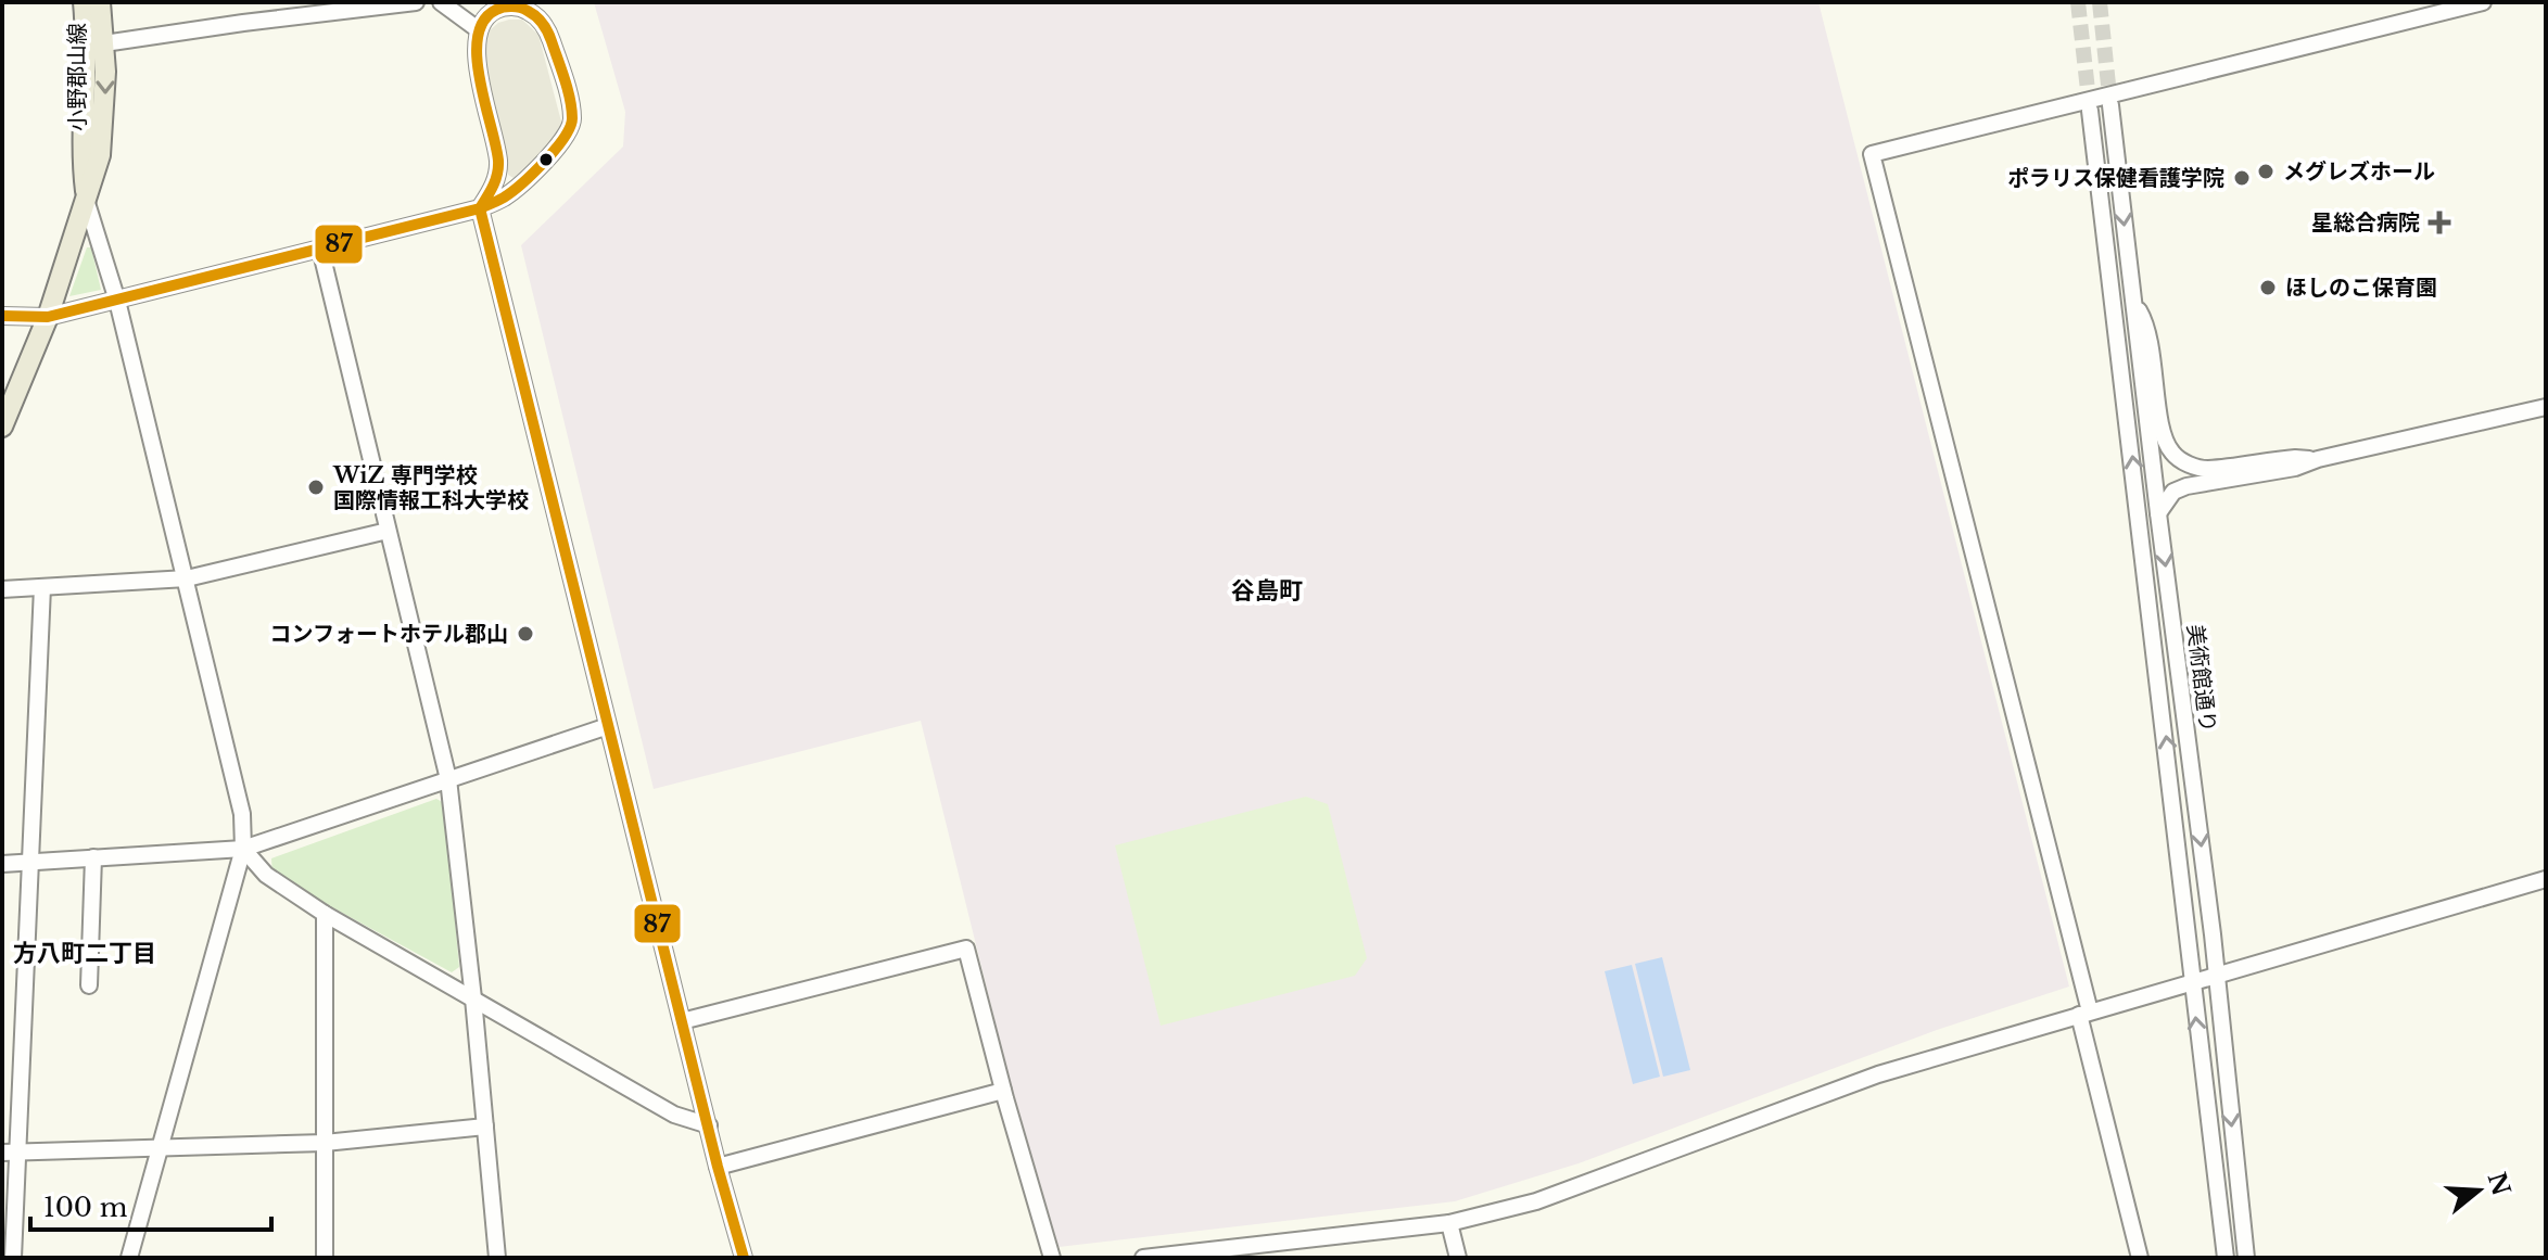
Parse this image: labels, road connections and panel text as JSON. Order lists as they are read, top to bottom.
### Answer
{
  "streets": {
    "main road": ["小野郡山線"],
    "street": ["美術館通り"]
  },
  "districts": ["谷島町", "方八町二丁目"],
  "places": {
    "other": [
      "メグレズホール",
      "ポラリス保健看護学院",
      "ほしのこ保育園",
      "WiZ 専門学校 国際情報工科大学校",
      "コンフォートホテル郡山"
    ],
    "health": ["星総合病院"]
  },
  "lines": ["transit line 87"],
  "scale_bar": "100 m",
  "north": "right"
}
